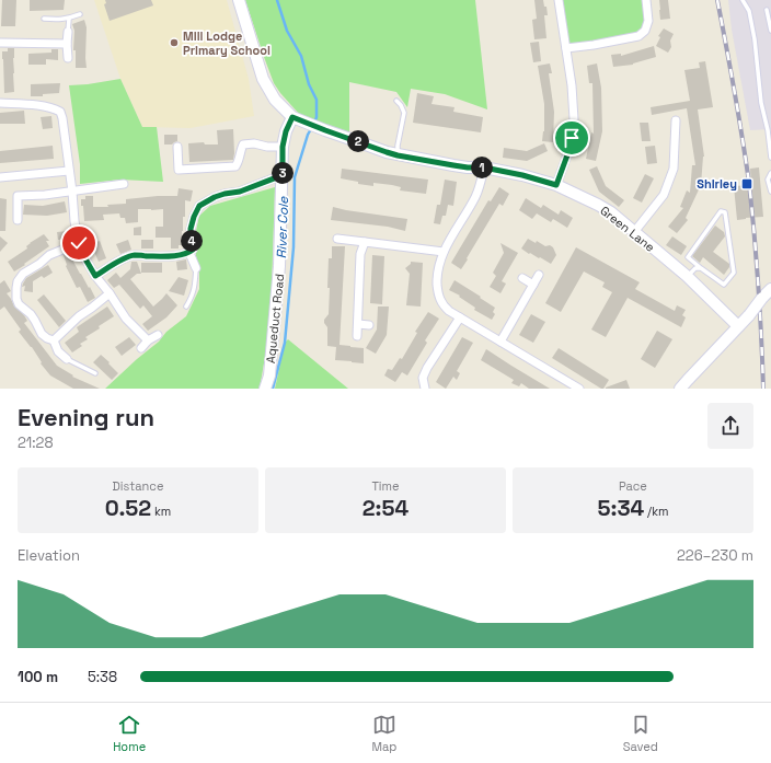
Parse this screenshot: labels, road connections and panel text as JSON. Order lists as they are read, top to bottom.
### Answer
{
  "streets": {
    "street": ["Green Lane", "Aqueduct Road"]
  },
  "crossings": [
    ["Green Lane", "Aqueduct Road"]
  ],
  "water": ["River Cole"],
  "places": {
    "other": ["Mill Lodge Primary School"],
    "transit": ["Shirley"]
  },
  "page": {
    "pins": [
      "2",
      "1",
      "3",
      "4"
    ],
    "heading": ["Evening run", "21:28"],
    "stats": [
      ["Distance", "0.52 km"],
      ["Time", "2:54"],
      ["Pace", "5:34 /km"]
    ],
    "chart": ["Elevation", "226–230 m"],
    "list": [
      {
        "name": "100 m",
        "note": "5:38"
      }
    ],
    "tabs": ["Home", "Map", "Saved"]
  }
}
